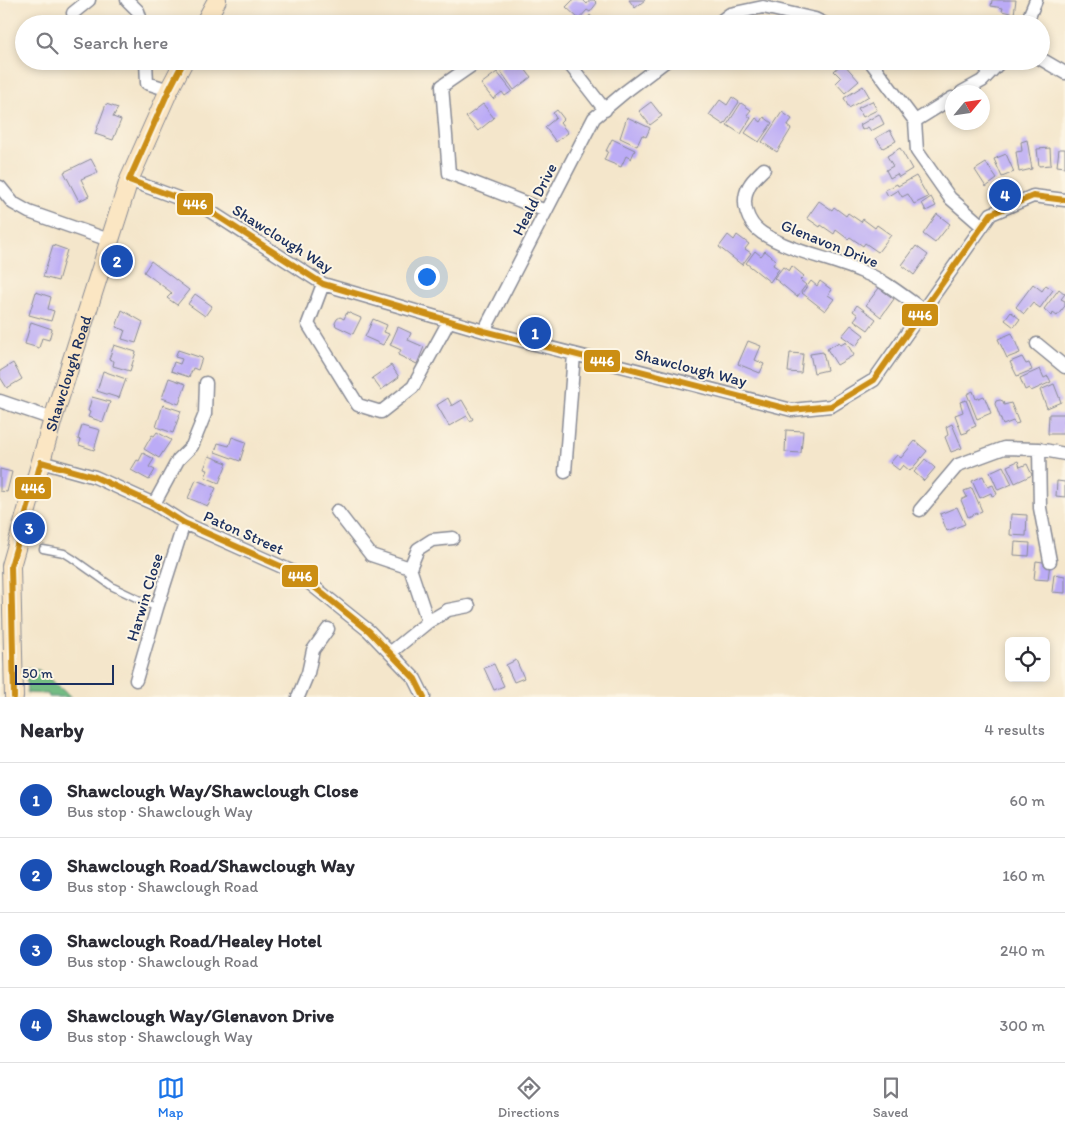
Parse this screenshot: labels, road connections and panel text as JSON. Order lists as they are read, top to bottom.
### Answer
{
  "streets": {
    "main road": ["Shawclough Road"],
    "street": [
      "Heald Drive",
      "Shawclough Way",
      "Glenavon Drive",
      "Paton Street",
      "Harwin Close"
    ]
  },
  "crossings": [
    ["Heald Drive", "Shawclough Way"],
    ["Shawclough Way", "Glenavon Drive"],
    ["Shawclough Way", "Shawclough Road"],
    ["Shawclough Road", "Paton Street"],
    ["Paton Street", "Harwin Close"]
  ],
  "lines": ["transit line 446"],
  "scale_bar": "50 m",
  "north": "top right",
  "page": {
    "search": "Search here",
    "pins": [
      "4",
      "2",
      "1",
      "3"
    ],
    "scale": "50 m",
    "heading": ["Nearby", "4 results"],
    "list": [
      {
        "mark": "1",
        "name": "Shawclough Way/Shawclough Close",
        "note": "Bus stop · Shawclough Way",
        "value": "60 m"
      },
      {
        "mark": "2",
        "name": "Shawclough Road/Shawclough Way",
        "note": "Bus stop · Shawclough Road",
        "value": "160 m"
      },
      {
        "mark": "3",
        "name": "Shawclough Road/Healey Hotel",
        "note": "Bus stop · Shawclough Road",
        "value": "240 m"
      },
      {
        "mark": "4",
        "name": "Shawclough Way/Glenavon Drive",
        "note": "Bus stop · Shawclough Way",
        "value": "300 m"
      }
    ],
    "nav": ["Map", "Directions", "Saved"]
  }
}
